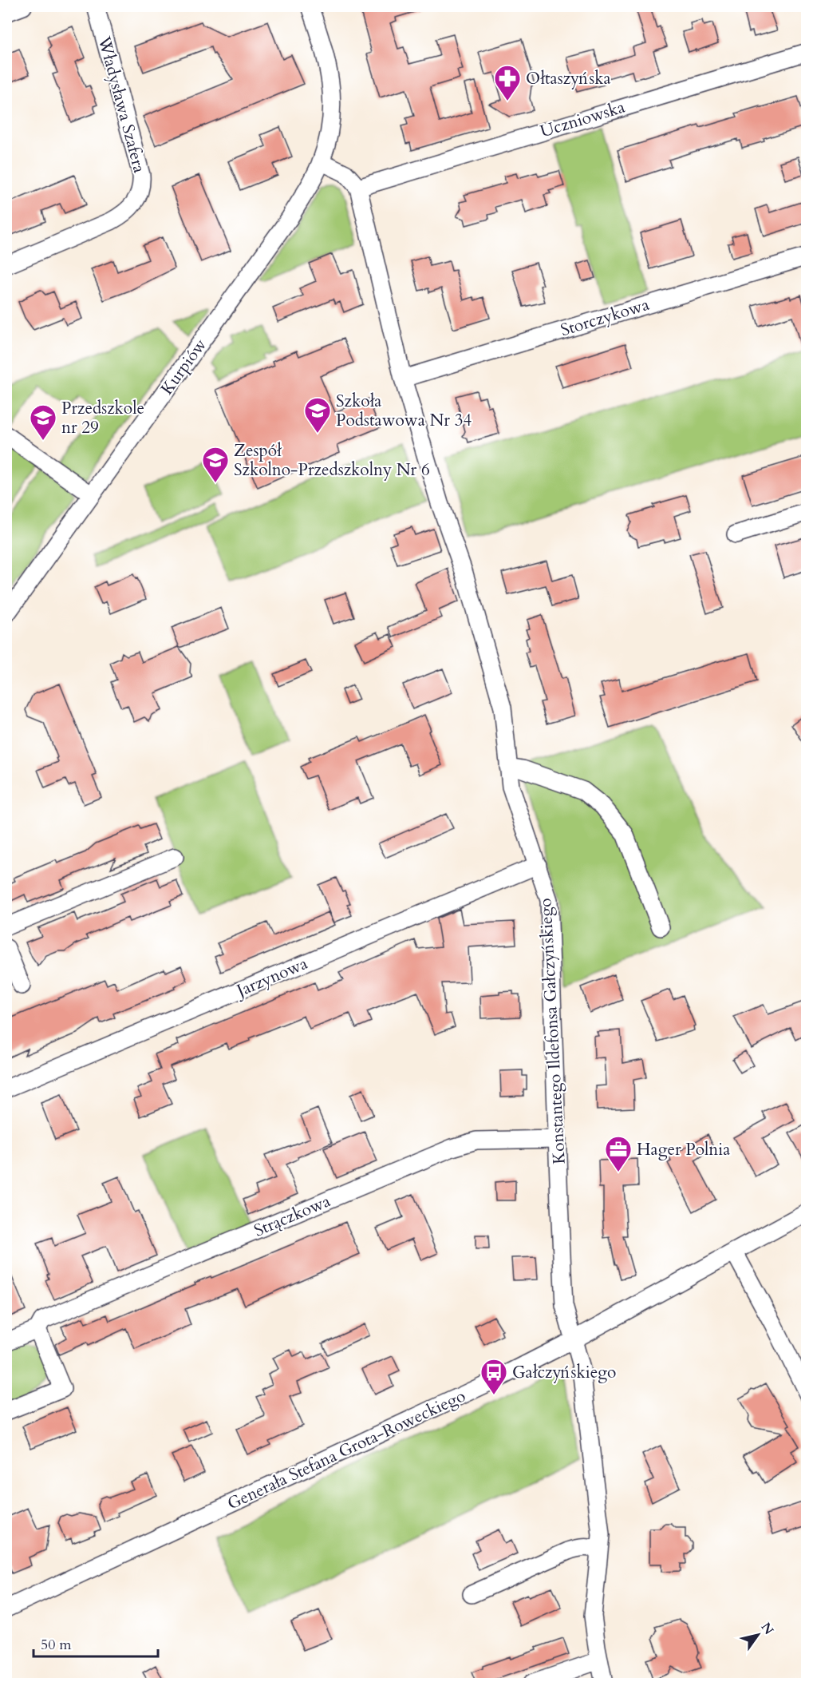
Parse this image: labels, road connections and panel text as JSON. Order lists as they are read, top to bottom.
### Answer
{
  "streets": {
    "street": [
      "Władysława Szafera",
      "Uczniowska",
      "Storczykowa",
      "Kurpiów",
      "Jarzynowa",
      "Konstantego Ildefonsa Gałczyńskiego",
      "Strączkowa",
      "Generała Stefana Grota-Roweckiego"
    ]
  },
  "crossings": [
    ["Uczniowska", "Konstantego Ildefonsa Gałczyńskiego"],
    ["Storczykowa", "Konstantego Ildefonsa Gałczyńskiego"],
    ["Jarzynowa", "Konstantego Ildefonsa Gałczyńskiego"],
    ["Konstantego Ildefonsa Gałczyńskiego", "Strączkowa"],
    ["Konstantego Ildefonsa Gałczyńskiego", "Generała Stefana Grota-Roweckiego"]
  ],
  "places": {
    "pharmacy": ["Ołtaszyńska"],
    "school or university": ["Szkoła Podstawowa Nr 34", "Przedszkole nr 29", "Zespół Szkolno-Przedszkolny Nr 6"],
    "office": ["Hager Polnia"],
    "bus stop": ["Gałczyńskiego"]
  },
  "scale_bar": "50 m",
  "north": "top right"
}
